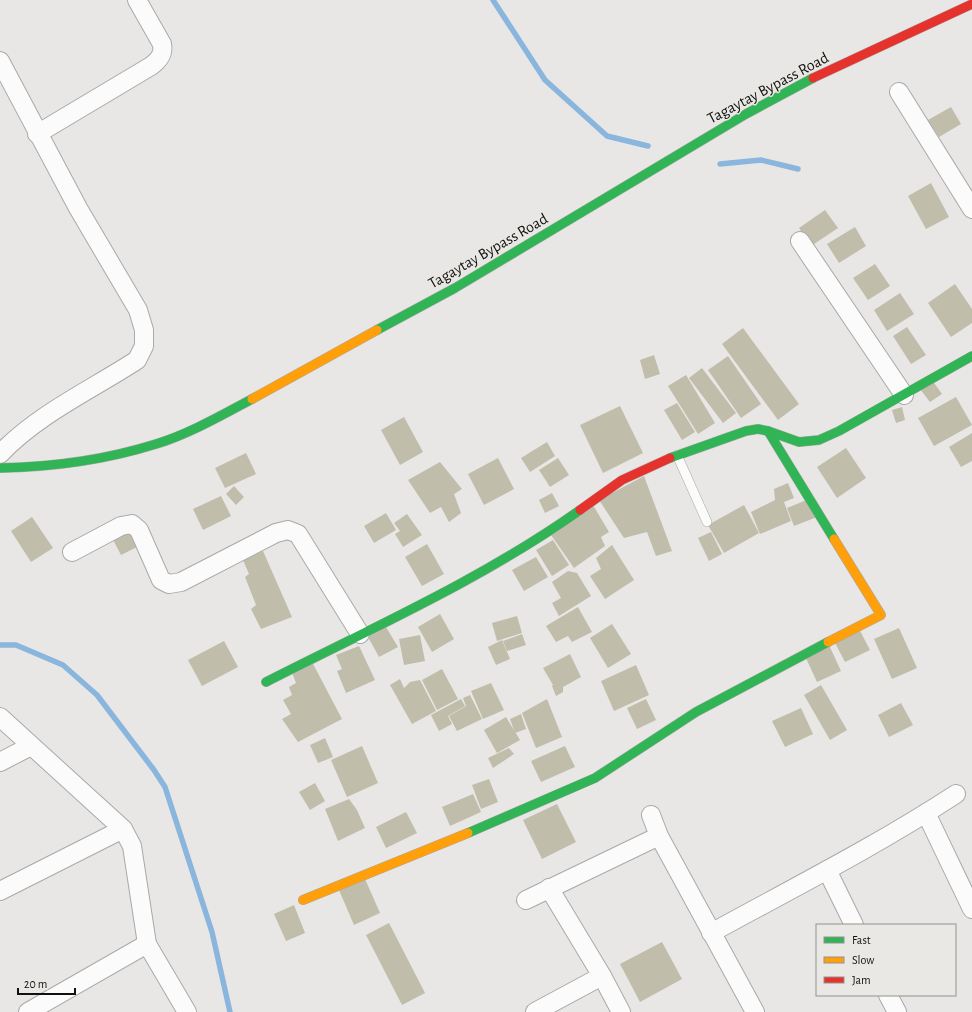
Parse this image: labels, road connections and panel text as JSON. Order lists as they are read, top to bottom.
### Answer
{
  "streets": {
    "street": ["Tagaytay Bypass Road"]
  },
  "legend": ["Fast", "Slow", "Jam"],
  "scale_bar": "20 m"
}
